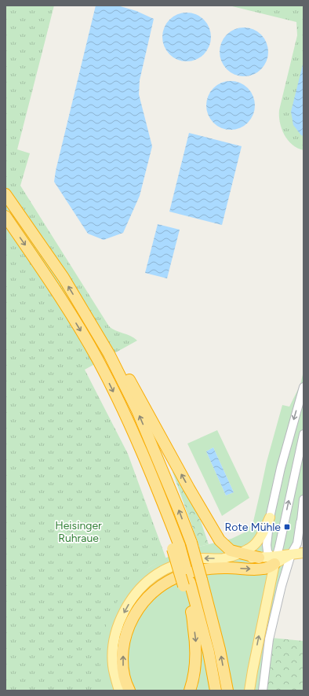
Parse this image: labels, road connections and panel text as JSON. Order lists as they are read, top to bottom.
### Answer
{
  "parks": ["Heisinger Ruhraue"],
  "places": {
    "transit": ["Rote Mühle"]
  }
}
